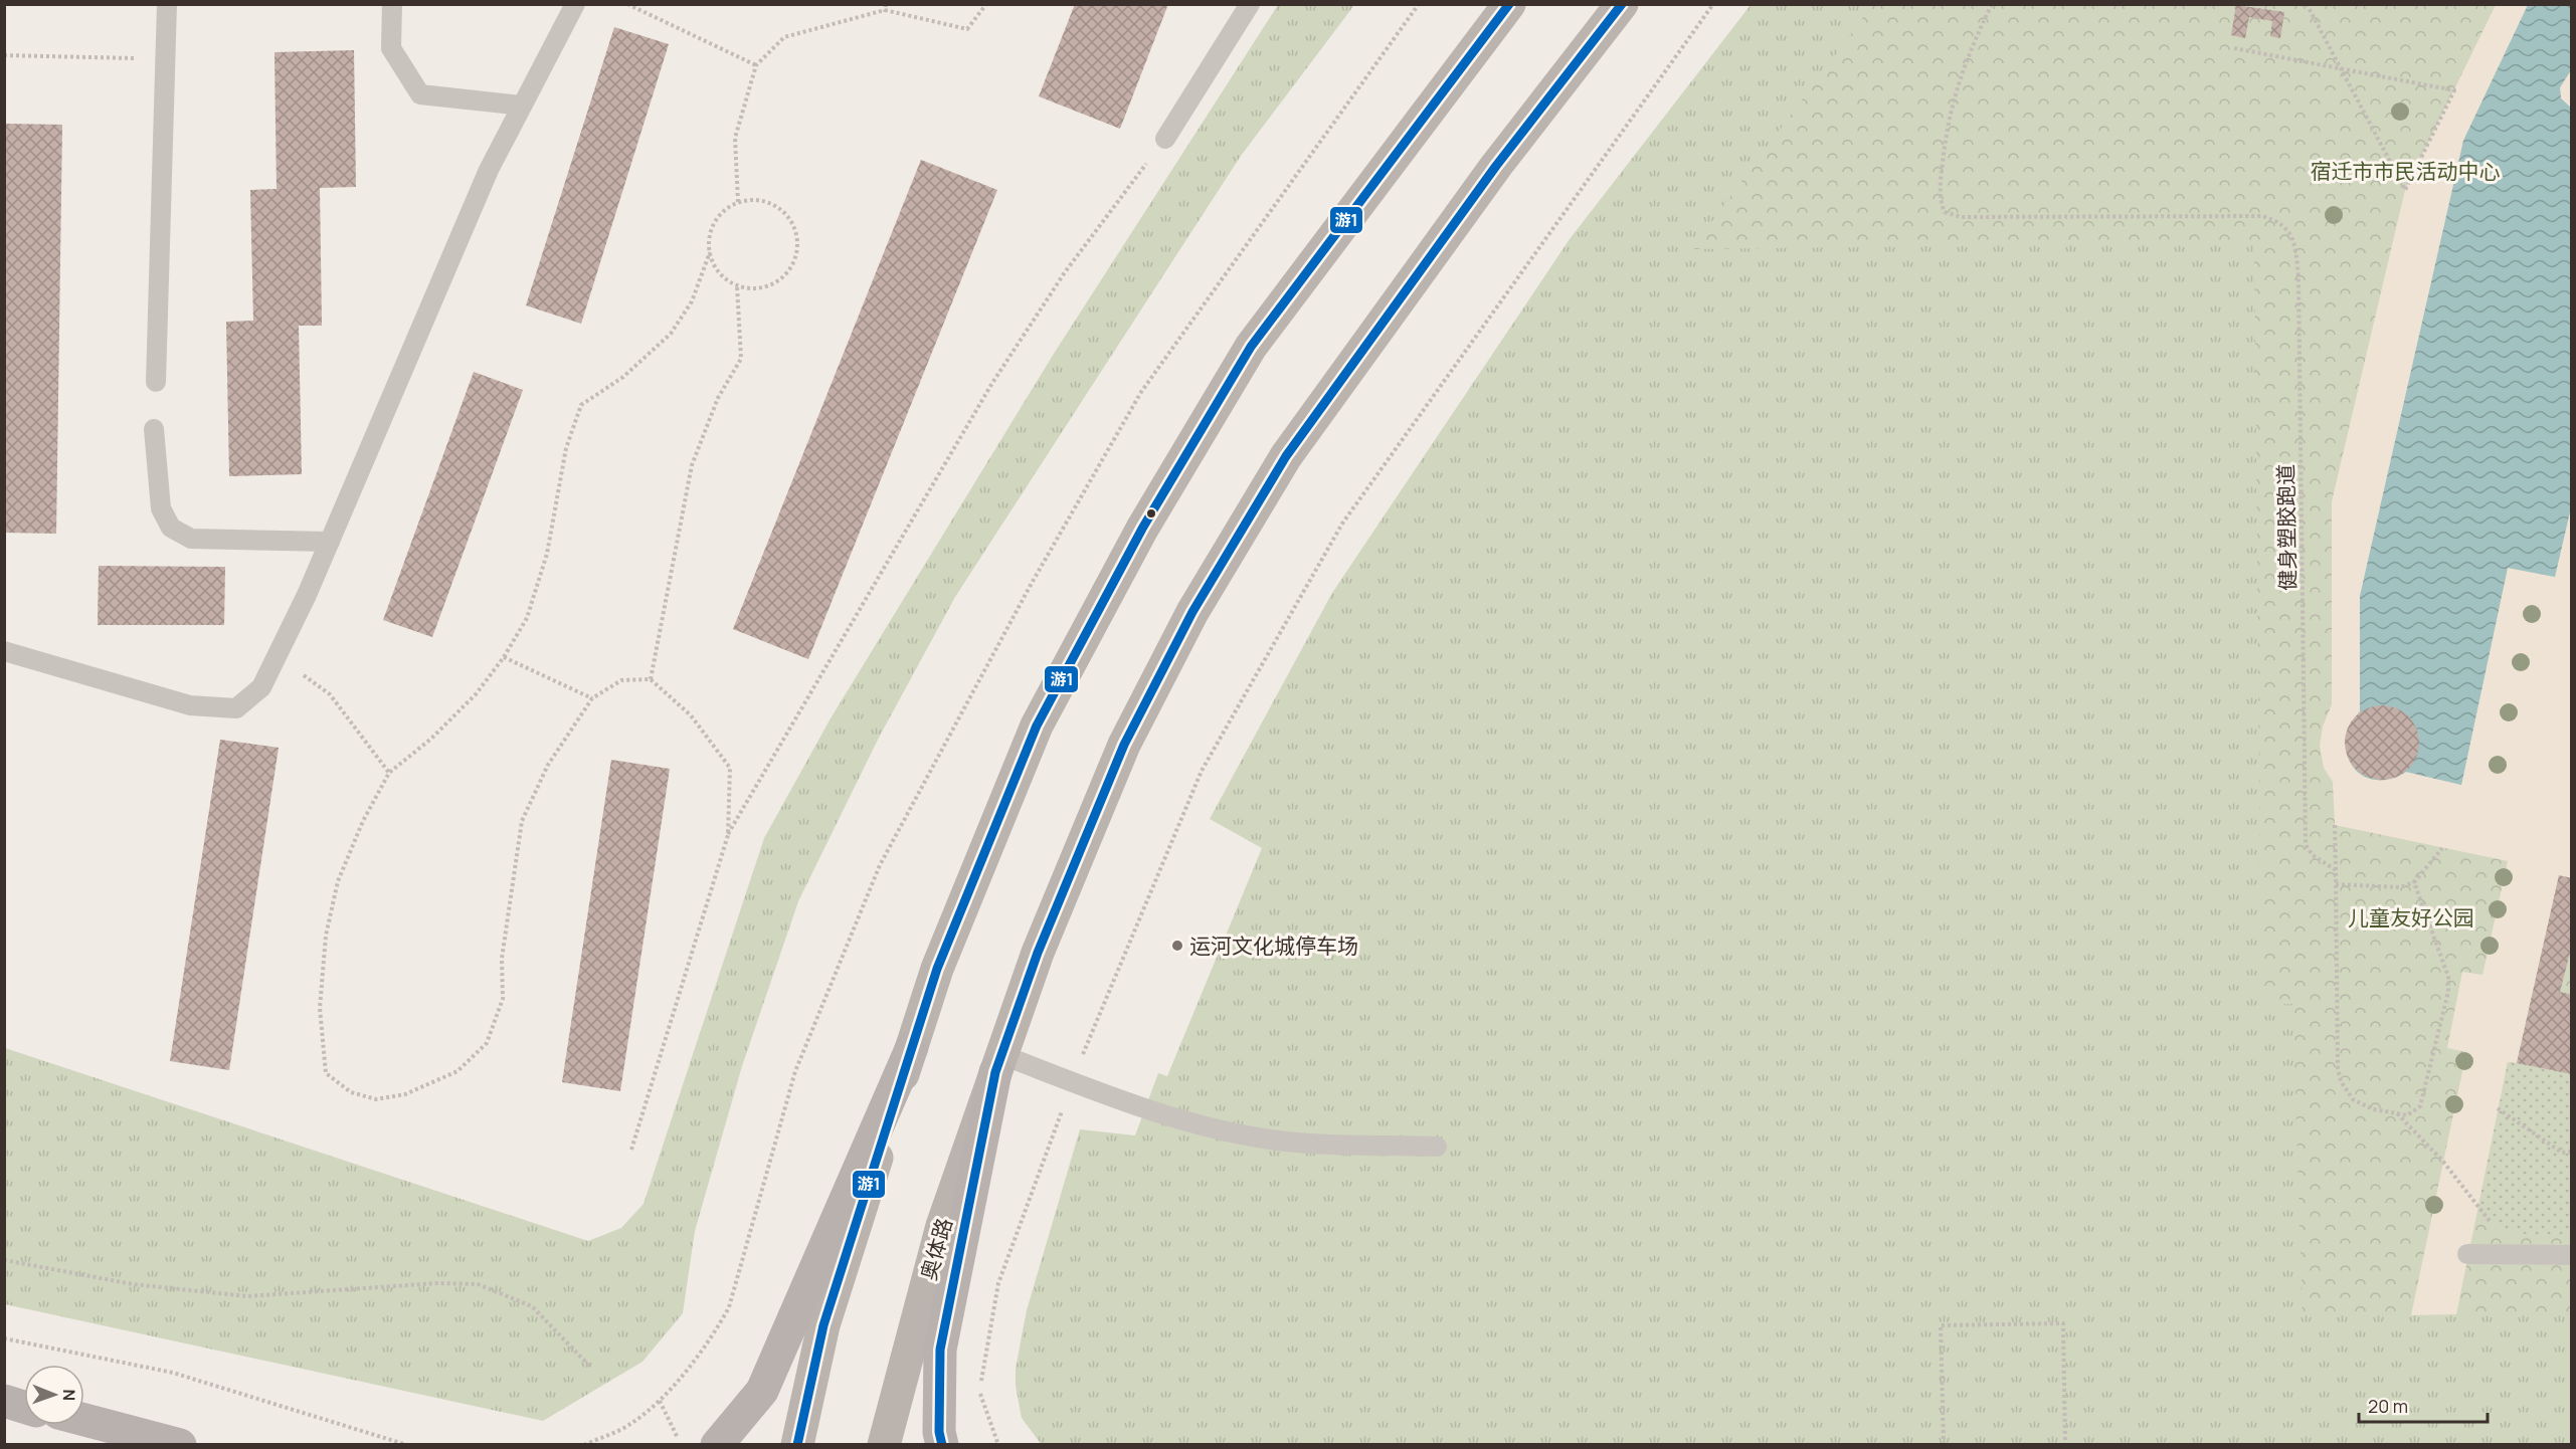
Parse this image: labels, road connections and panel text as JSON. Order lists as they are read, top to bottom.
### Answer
{
  "streets": {
    "main road": ["奥体路"],
    "path": ["健身塑胶跑道"]
  },
  "parks": ["宿迁市市民活动中心", "儿童友好公园"],
  "places": ["运河文化城停车场"],
  "lines": ["transit line 游1"],
  "scale_bar": "20 m",
  "north": "right"
}
